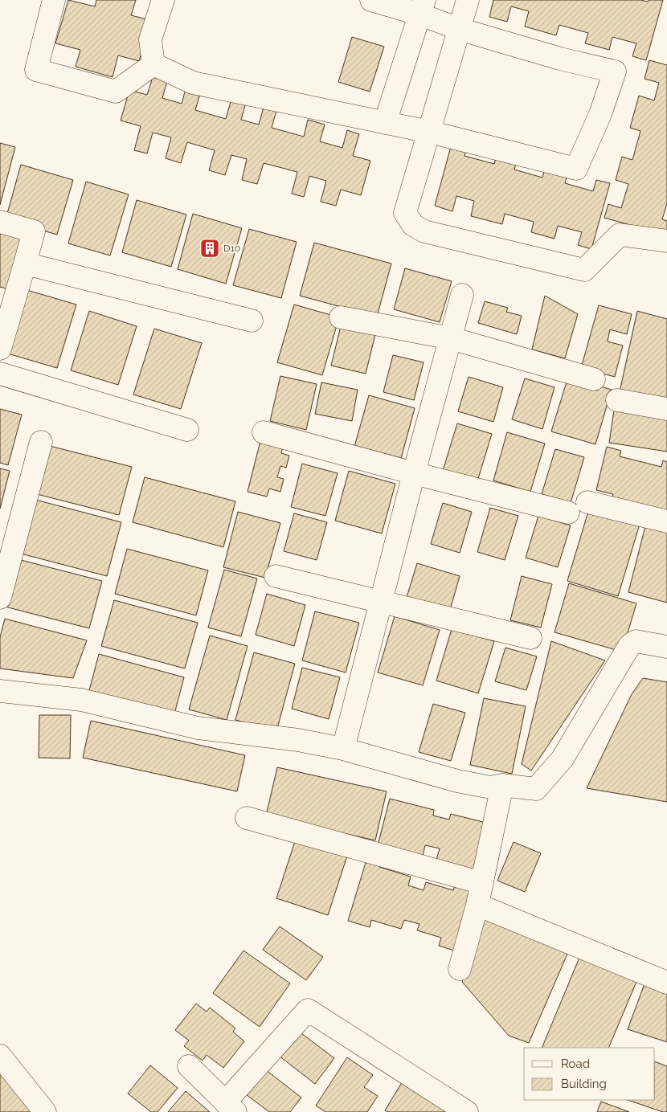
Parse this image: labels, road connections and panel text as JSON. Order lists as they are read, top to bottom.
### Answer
{
  "places": {
    "building": ["D10"]
  },
  "legend": ["Road", "Building"]
}
